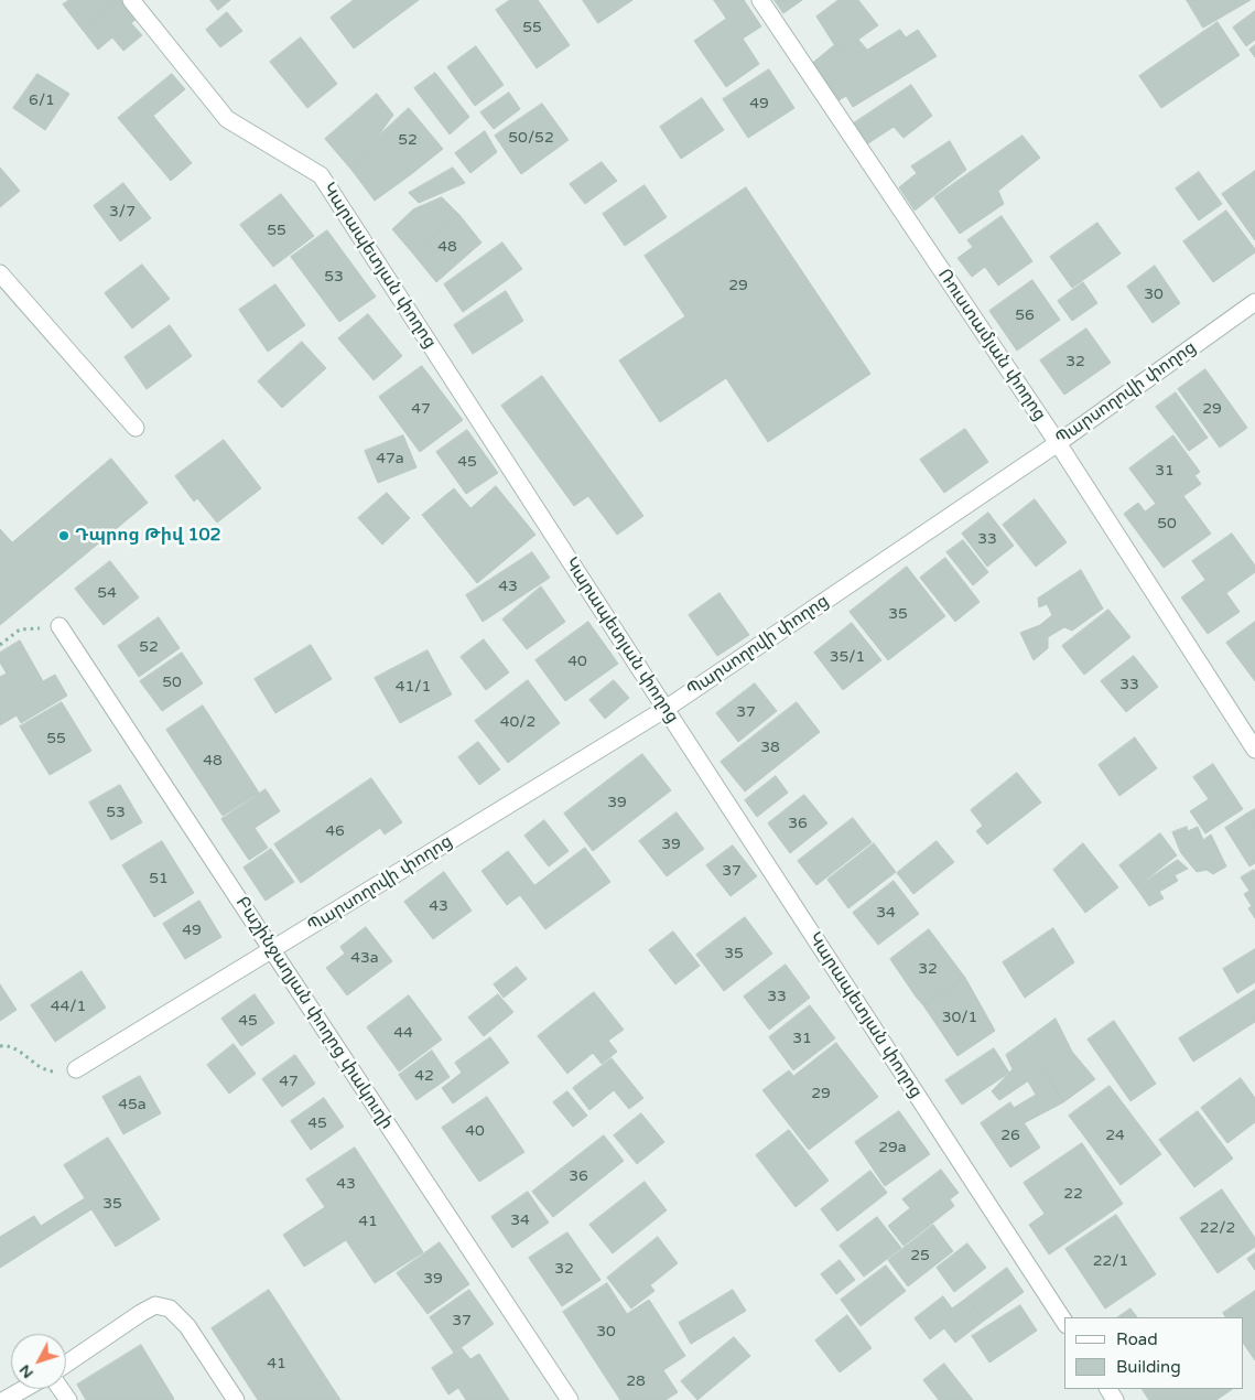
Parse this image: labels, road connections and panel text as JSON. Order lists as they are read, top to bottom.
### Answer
{
  "streets": {
    "street": [
      "Կարապետյան փողոց",
      "Ռուստամյան փողոց",
      "Պարսողովի փողոց",
      "Բաշինջաղյան փողոց փակուղի"
    ]
  },
  "crossings": [
    ["Կարապետյան փողոց", "Պարսողովի փողոց"],
    ["Ռուստամյան փողոց", "Պարսողովի փողոց"],
    ["Պարսողովի փողոց", "Բաշինջաղյան փողոց փակուղի"]
  ],
  "places": ["Դպրոց Թիվ 102"],
  "house_numbers": [
    "55",
    "6/1",
    "49",
    "50/52",
    "52",
    "3/7",
    "55",
    "48",
    "53",
    "29",
    "30",
    "56",
    "32",
    "47",
    "29",
    "47a",
    "45",
    "31",
    "50",
    "33",
    "43",
    "54",
    "35",
    "52",
    "35/1",
    "40",
    "50",
    "33",
    "41/1",
    "37",
    "40/2",
    "55",
    "38",
    "48",
    "39",
    "53",
    "36",
    "46",
    "39",
    "37",
    "51",
    "43",
    "34",
    "49",
    "35",
    "43a",
    "32",
    "33",
    "44/1",
    "30/1",
    "45",
    "44",
    "31",
    "42",
    "47",
    "29",
    "45a",
    "45",
    "40",
    "26",
    "24",
    "29a",
    "36",
    "43",
    "22",
    "35",
    "34",
    "41",
    "22/2",
    "25",
    "22/1",
    "32",
    "39",
    "37",
    "30",
    "41",
    "28"
  ],
  "legend": ["Road", "Building"],
  "north": "bottom left"
}
